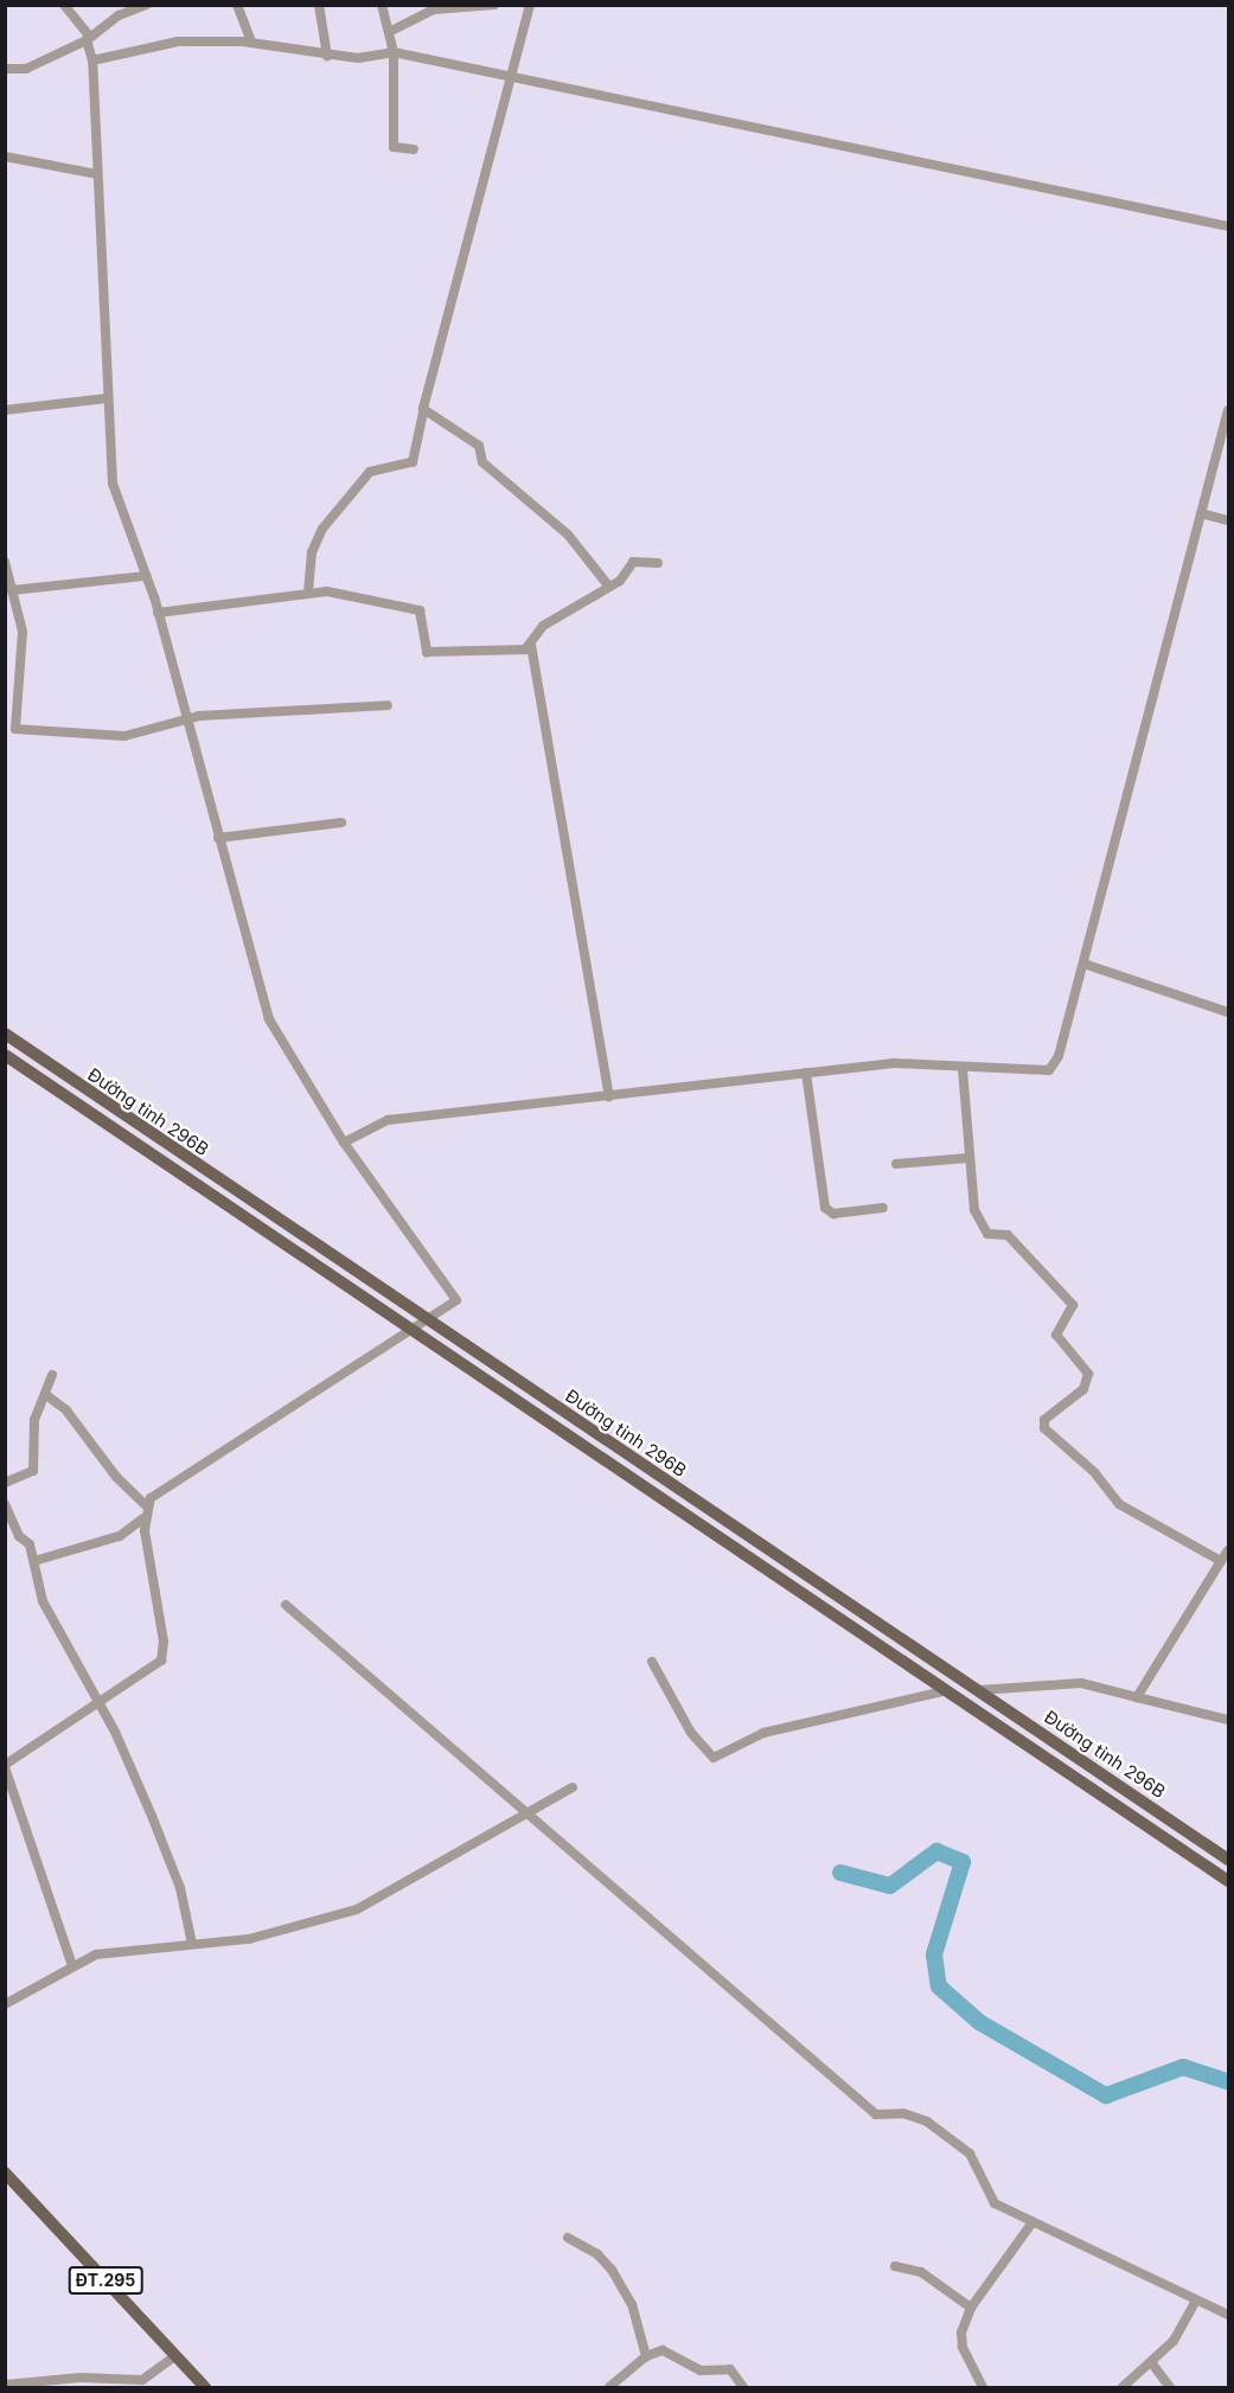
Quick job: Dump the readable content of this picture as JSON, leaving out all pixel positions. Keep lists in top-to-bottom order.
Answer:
{
  "streets": {
    "main road": ["Đường tỉnh 296B", "ĐT.295"]
  }
}
